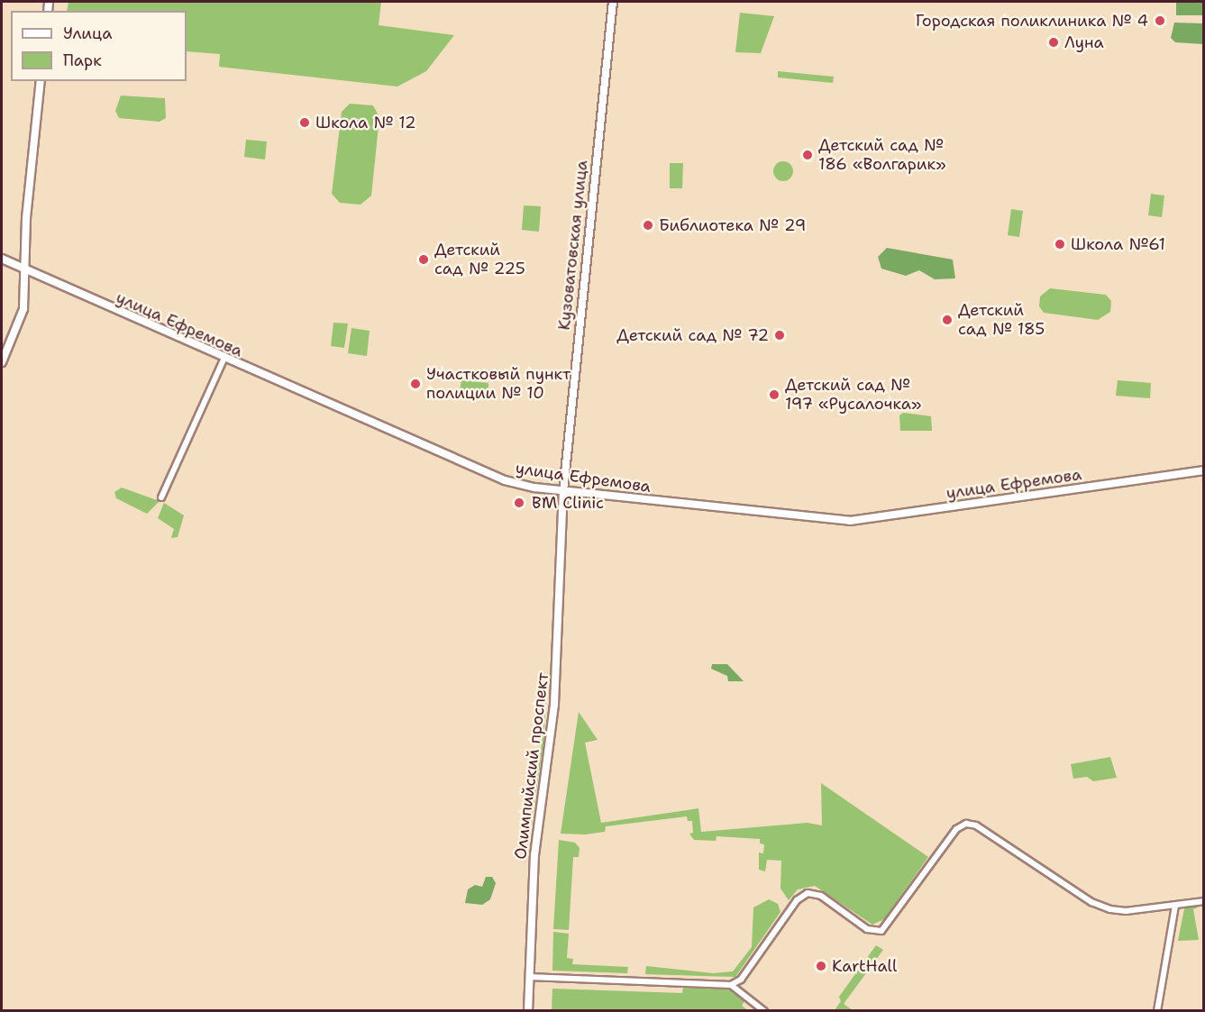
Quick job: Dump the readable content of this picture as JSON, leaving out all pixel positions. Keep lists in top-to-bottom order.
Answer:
{
  "streets": {
    "street": ["Кузоватовская улица", "улица Ефремова", "Олимпийский проспект"]
  },
  "crossings": [
    ["Кузоватовская улица", "улица Ефремова"],
    ["Кузоватовская улица", "Олимпийский проспект"],
    ["улица Ефремова", "Олимпийский проспект"]
  ],
  "places": [
    "Городская поликлиника № 4",
    "Луна",
    "Школа № 12",
    "Детский сад № 186 «Волгарик»",
    "Библиотека № 29",
    "Школа №61",
    "Детский сад № 225",
    "Детский сад № 185",
    "Детский сад № 72",
    "Участковый пункт полиции № 10",
    "Детский сад № 197 «Русалочка»",
    "BM Clinic",
    "KartHall"
  ],
  "legend": ["Улица", "Парк"]
}
